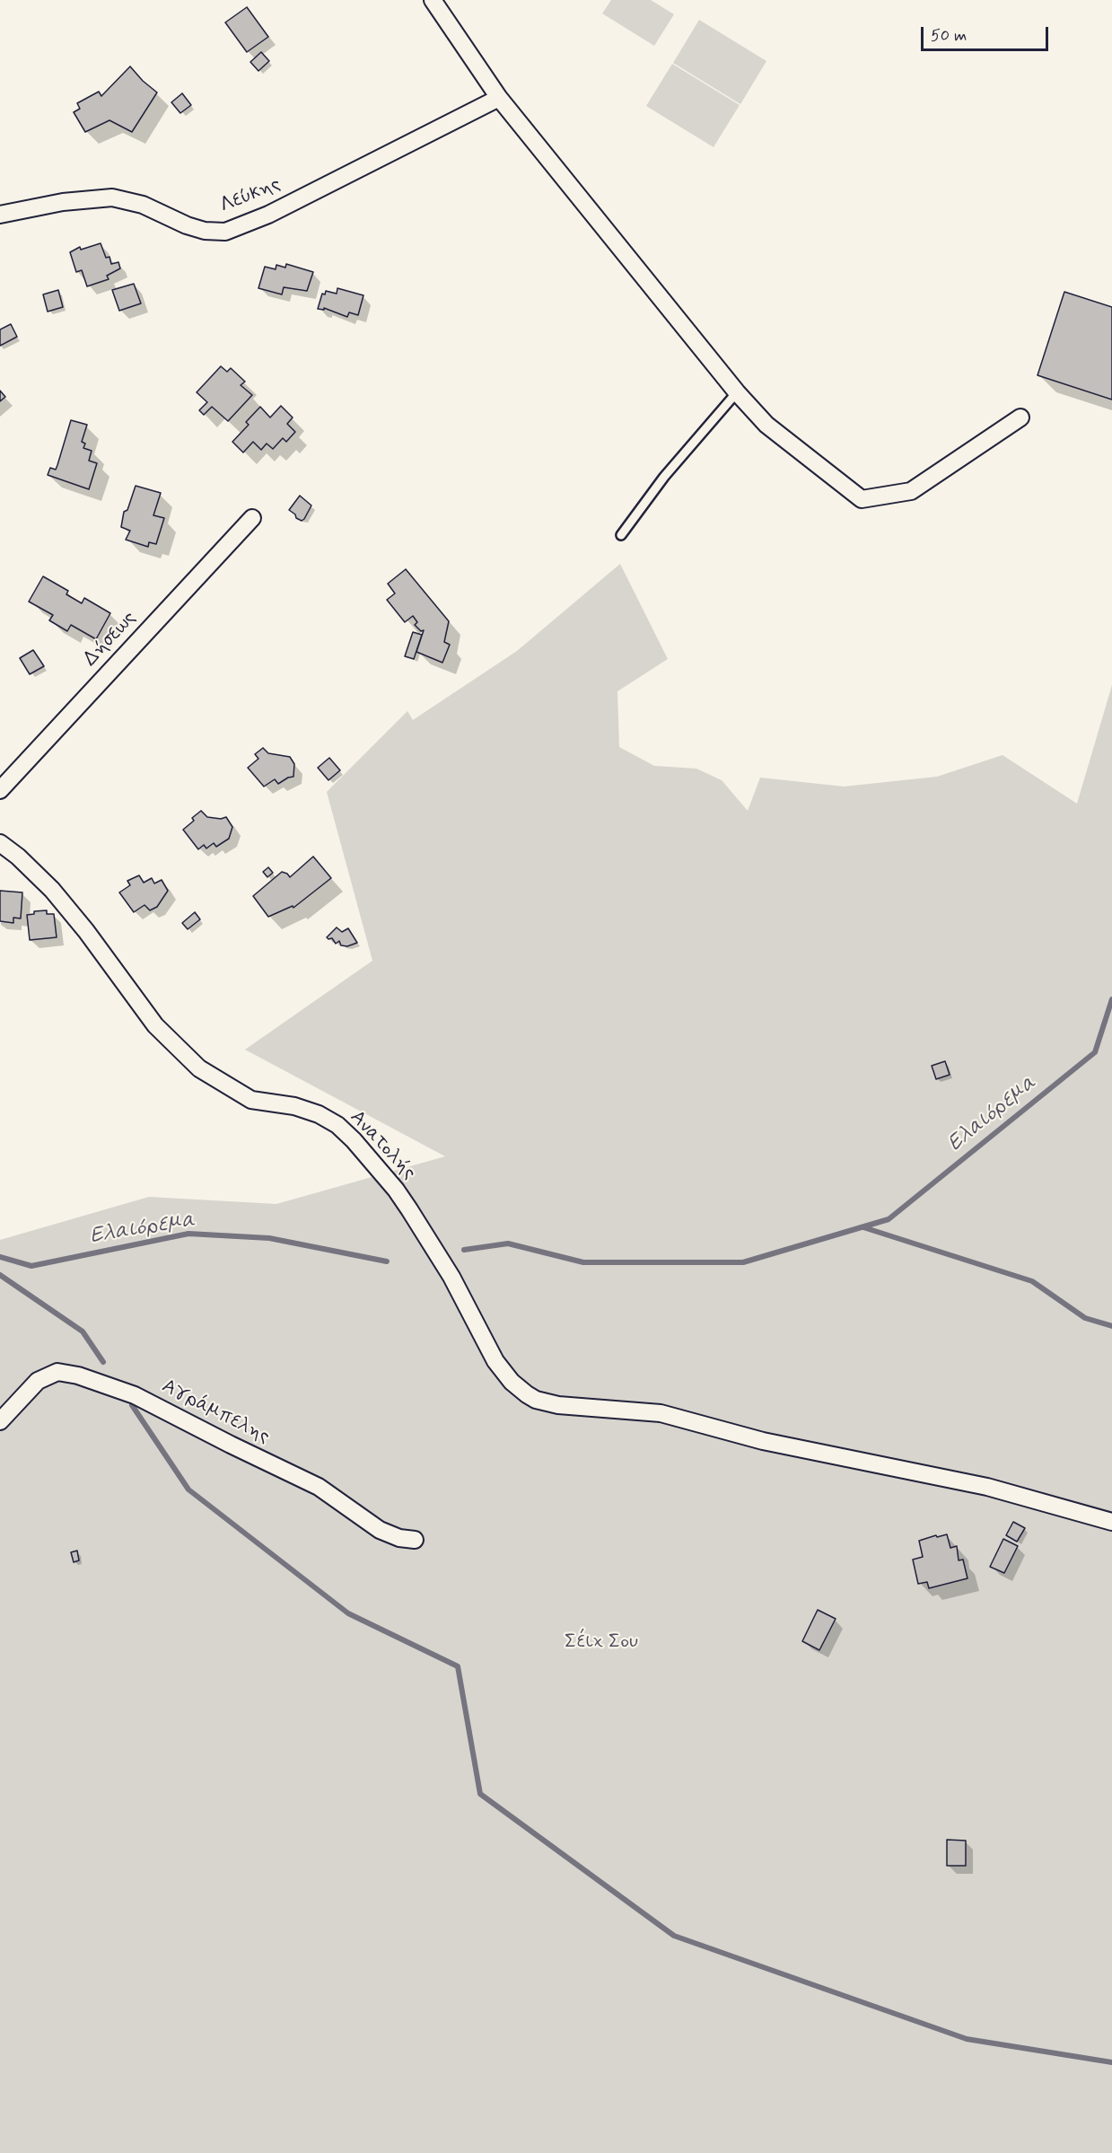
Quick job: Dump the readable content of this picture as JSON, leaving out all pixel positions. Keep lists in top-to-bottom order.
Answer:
{
  "streets": {
    "street": [
      "Λεύκης",
      "Δήσεως",
      "Ανατολής",
      "Αγράμπελης"
    ]
  },
  "water": ["Ελαιόρεμα"],
  "parks": ["Σέιχ Σου"],
  "scale_bar": "50 m"
}
